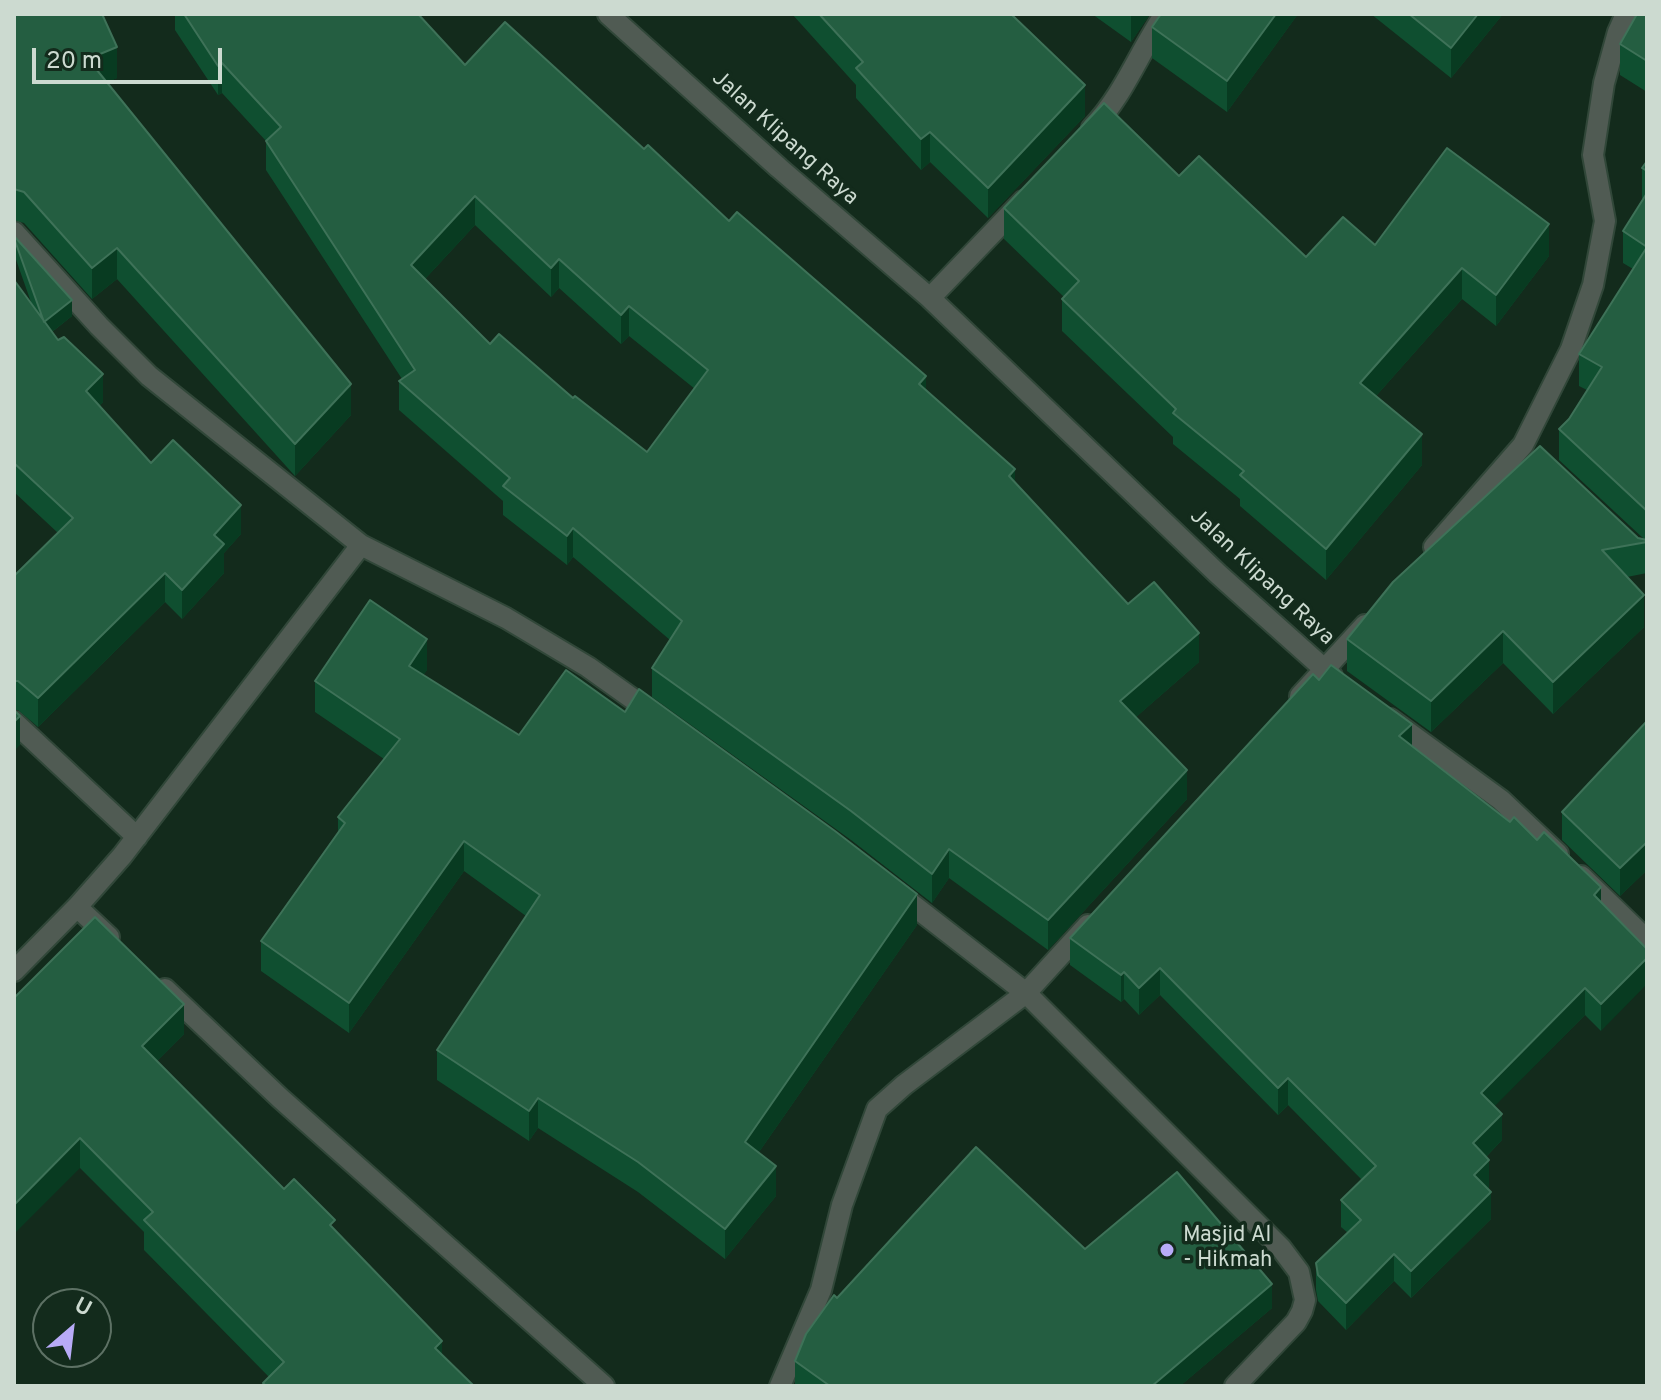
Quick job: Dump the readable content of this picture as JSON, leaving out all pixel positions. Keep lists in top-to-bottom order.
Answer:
{
  "streets": {
    "street": ["Jalan Klipang Raya"]
  },
  "places": ["Masjid Al - Hikmah"],
  "scale_bar": "20 m",
  "north": "top right"
}
